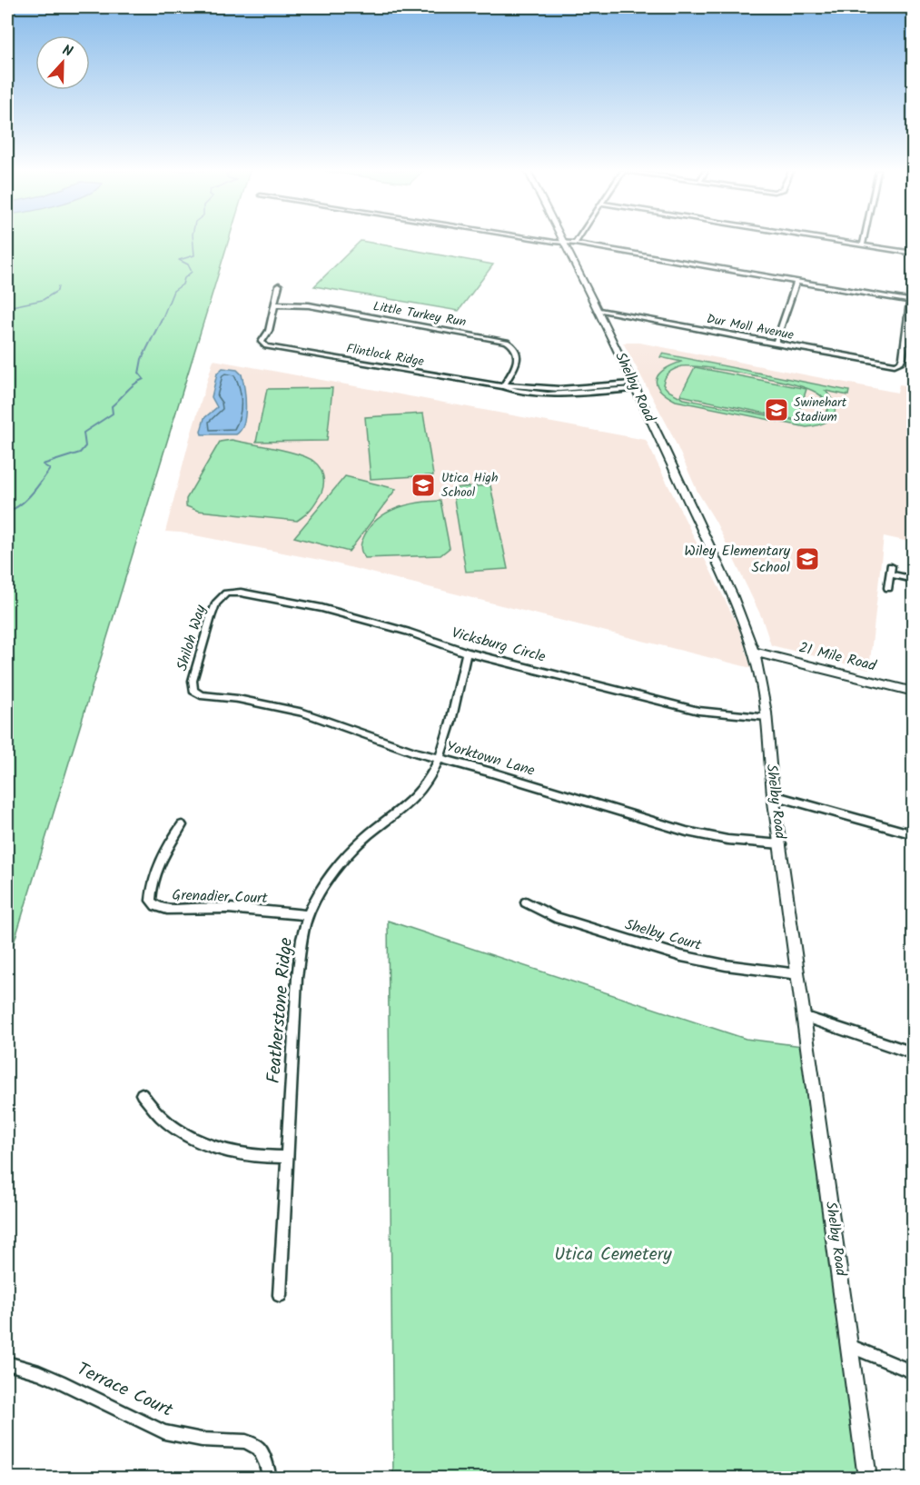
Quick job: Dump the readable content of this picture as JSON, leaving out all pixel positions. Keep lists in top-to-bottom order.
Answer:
{
  "streets": {
    "street": [
      "Little Turkey Run",
      "Dur Moll Avenue",
      "Flintlock Ridge",
      "Shelby Road",
      "Shiloh Way",
      "Vicksburg Circle",
      "21 Mile Road",
      "Yorktown Lane",
      "Grenadier Court",
      "Shelby Court",
      "Featherstone Ridge",
      "Terrace Court"
    ]
  },
  "crossings": [
    ["Little Turkey Run", "Flintlock Ridge"],
    ["Dur Moll Avenue", "Shelby Road"],
    ["Flintlock Ridge", "Shelby Road"],
    ["Shelby Road", "Vicksburg Circle"],
    ["Shelby Road", "21 Mile Road"],
    ["Shelby Road", "Yorktown Lane"],
    ["Shelby Road", "Shelby Court"],
    ["Shiloh Way", "Vicksburg Circle"],
    ["Shiloh Way", "Yorktown Lane"],
    ["Vicksburg Circle", "Featherstone Ridge"],
    ["Yorktown Lane", "Featherstone Ridge"],
    ["Grenadier Court", "Featherstone Ridge"]
  ],
  "parks": ["Utica Cemetery"],
  "places": {
    "school or university": ["Swinehart Stadium", "Utica High School", "Wiley Elementary School"]
  },
  "north": "top"
}
